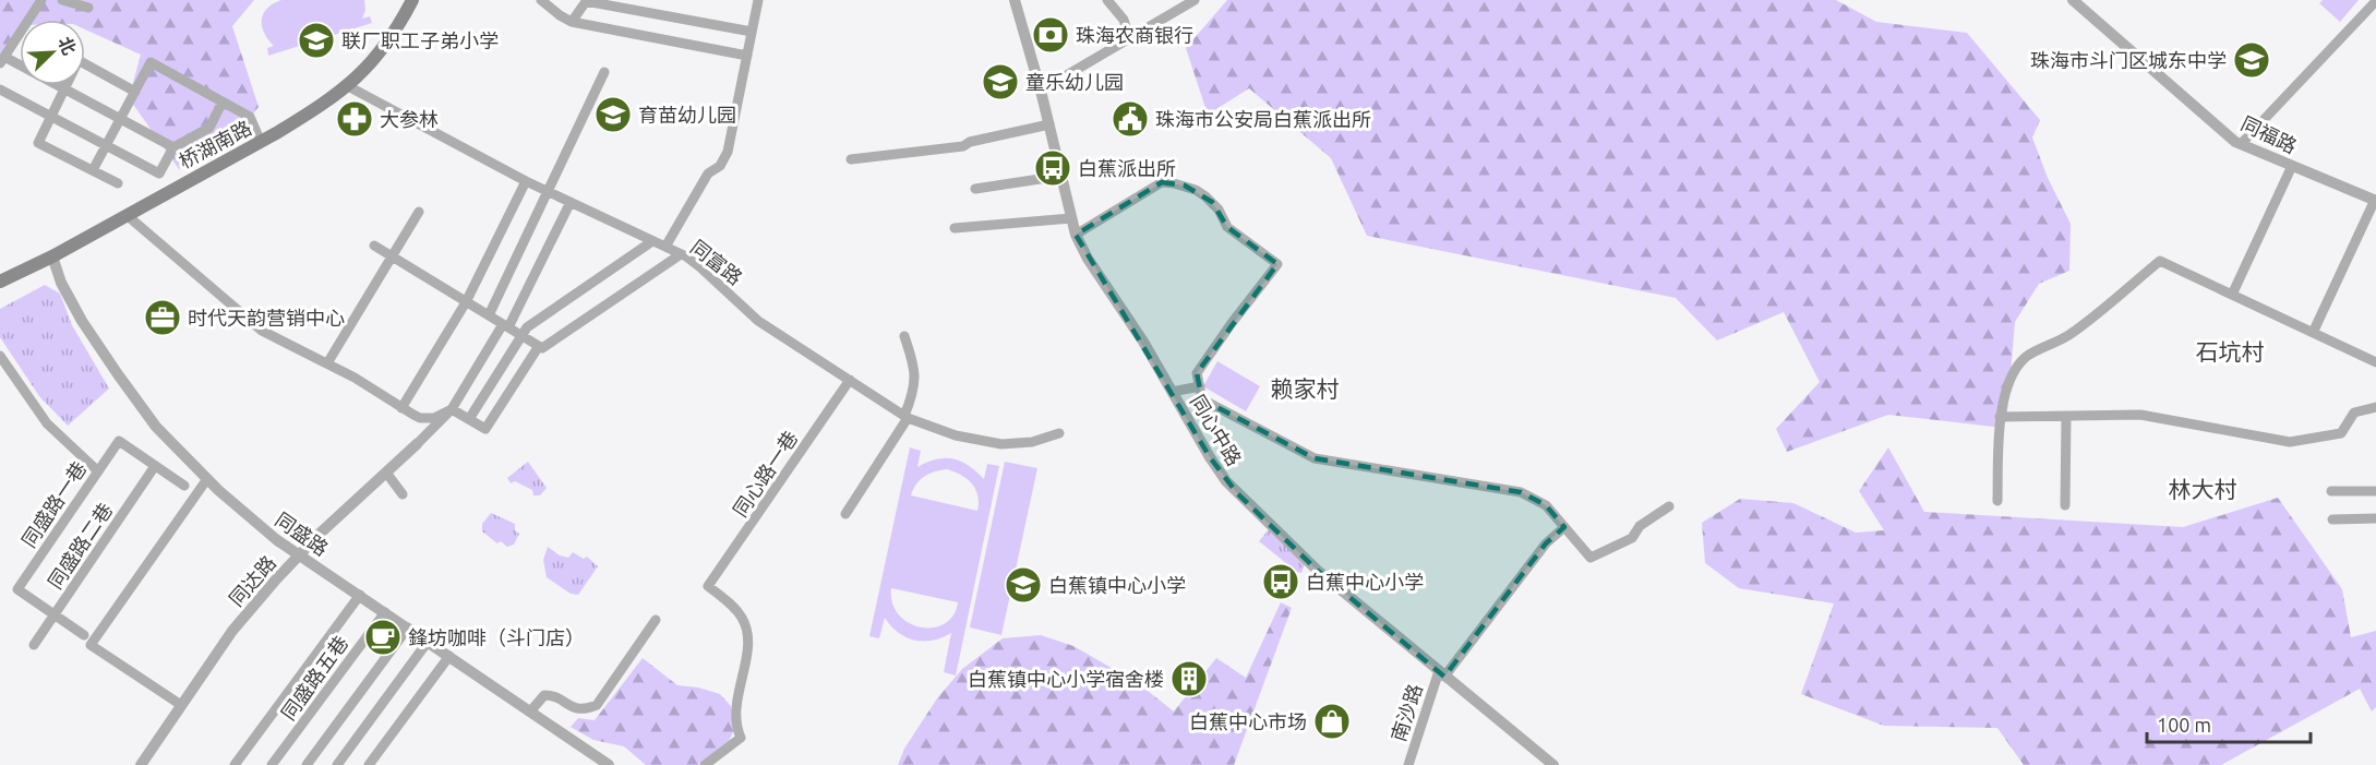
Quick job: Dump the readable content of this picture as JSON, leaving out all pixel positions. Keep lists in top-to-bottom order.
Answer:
{
  "streets": {
    "main road": ["桥湖南路"],
    "street": [
      "同福路",
      "同富路",
      "同心中路",
      "同心路一巷",
      "同盛路一巷",
      "同盛路",
      "同盛路二巷",
      "同达路",
      "同盛路五巷",
      "南沙路"
    ]
  },
  "crossings": [
    ["桥湖南路", "同富路"],
    ["桥湖南路", "同盛路"],
    ["同富路", "同心路一巷"],
    ["同心中路", "南沙路"],
    ["同盛路一巷", "同盛路二巷"],
    ["同盛路", "同达路"],
    ["同盛路", "同盛路五巷"]
  ],
  "districts": ["石坑村", "赖家村", "林大村"],
  "places": {
    "bank": ["珠海农商银行"],
    "school or university": [
      "联厂职工子弟小学",
      "珠海市斗门区城东中学",
      "童乐幼儿园",
      "育苗幼儿园",
      "白蕉镇中心小学"
    ],
    "pharmacy": ["大参林"],
    "public building": ["珠海市公安局白蕉派出所"],
    "bus stop": ["白蕉派出所", "白蕉中心小学"],
    "office": ["时代天韵营销中心"],
    "cafe": ["鋒坊咖啡（斗门店）"],
    "building": ["白蕉镇中心小学宿舍楼"],
    "shop": ["白蕉中心市场"]
  },
  "scale_bar": "100 m",
  "north": "top right"
}
